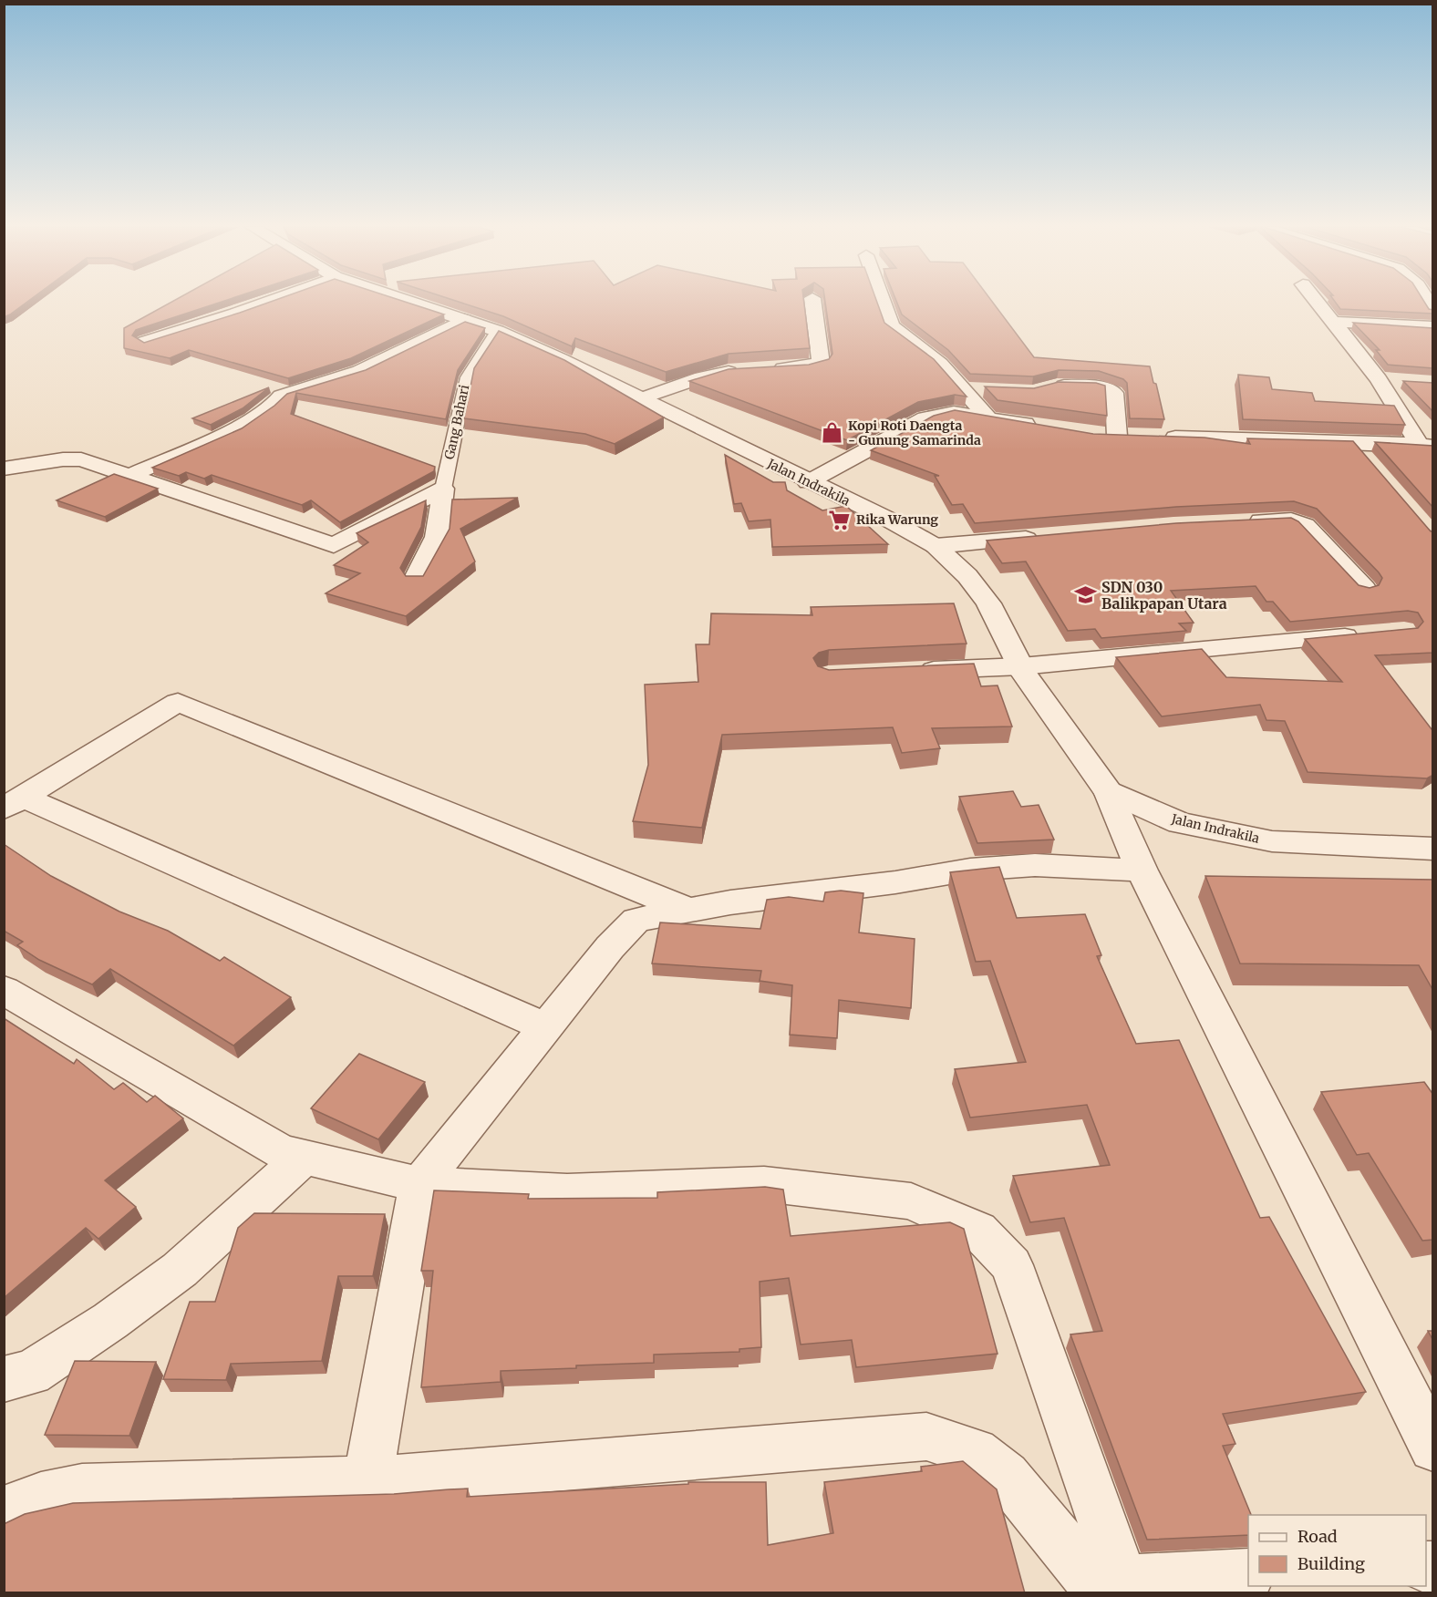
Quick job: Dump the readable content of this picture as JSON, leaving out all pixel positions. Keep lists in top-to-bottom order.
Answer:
{
  "streets": {
    "street": ["Jalan Indrakila"],
    "lane": ["Gang Bahari"]
  },
  "crossings": [
    ["Gang Bahari", "Jalan Indrakila"]
  ],
  "places": {
    "shop": ["Kopi Roti Daengta - Gunung Samarinda"],
    "supermarket": ["Rika Warung"],
    "school or university": ["SDN 030 Balikpapan Utara"]
  },
  "legend": ["Road", "Building"]
}
